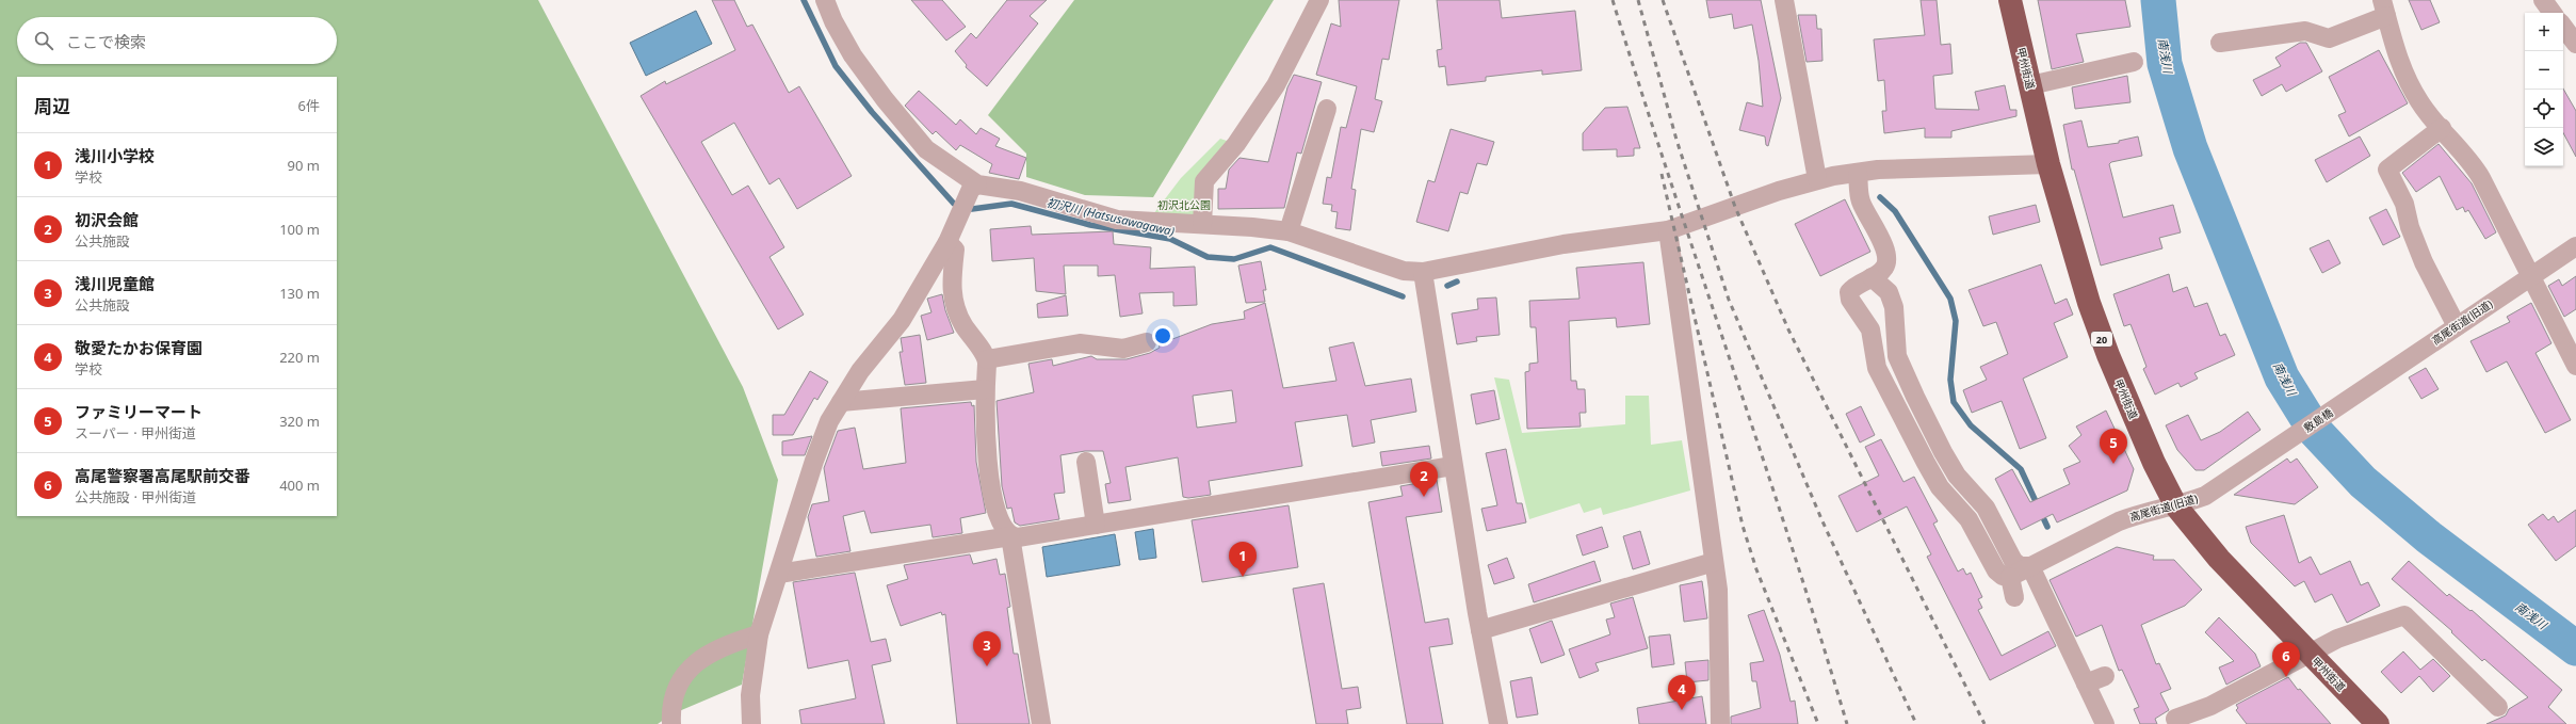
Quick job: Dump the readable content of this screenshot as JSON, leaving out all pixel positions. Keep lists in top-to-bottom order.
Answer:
{
  "streets": {
    "highway": ["甲州街道", "20"],
    "street": ["高尾街道(旧道)", "敷島橋"]
  },
  "crossings": [
    ["甲州街道", "高尾街道(旧道)"],
    ["高尾街道(旧道)", "敷島橋"]
  ],
  "water": ["南浅川", "初沢川 (Hatsusawagawa)"],
  "parks": ["初沢北公園"],
  "page": {
    "map_buttons": ["+", "−"],
    "search": "ここで検索",
    "heading": ["周辺", "6件"],
    "list": [
      {
        "mark": "1",
        "name": "浅川小学校",
        "note": "学校",
        "value": "90 m"
      },
      {
        "mark": "2",
        "name": "初沢会館",
        "note": "公共施設",
        "value": "100 m"
      },
      {
        "mark": "3",
        "name": "浅川児童館",
        "note": "公共施設",
        "value": "130 m"
      },
      {
        "mark": "4",
        "name": "敬愛たかお保育園",
        "note": "学校",
        "value": "220 m"
      },
      {
        "mark": "5",
        "name": "ファミリーマート",
        "note": "スーパー · 甲州街道",
        "value": "320 m"
      },
      {
        "mark": "6",
        "name": "高尾警察署高尾駅前交番",
        "note": "公共施設 · 甲州街道",
        "value": "400 m"
      }
    ],
    "pins": [
      "5",
      "2",
      "1",
      "3",
      "6",
      "4"
    ]
  }
}
